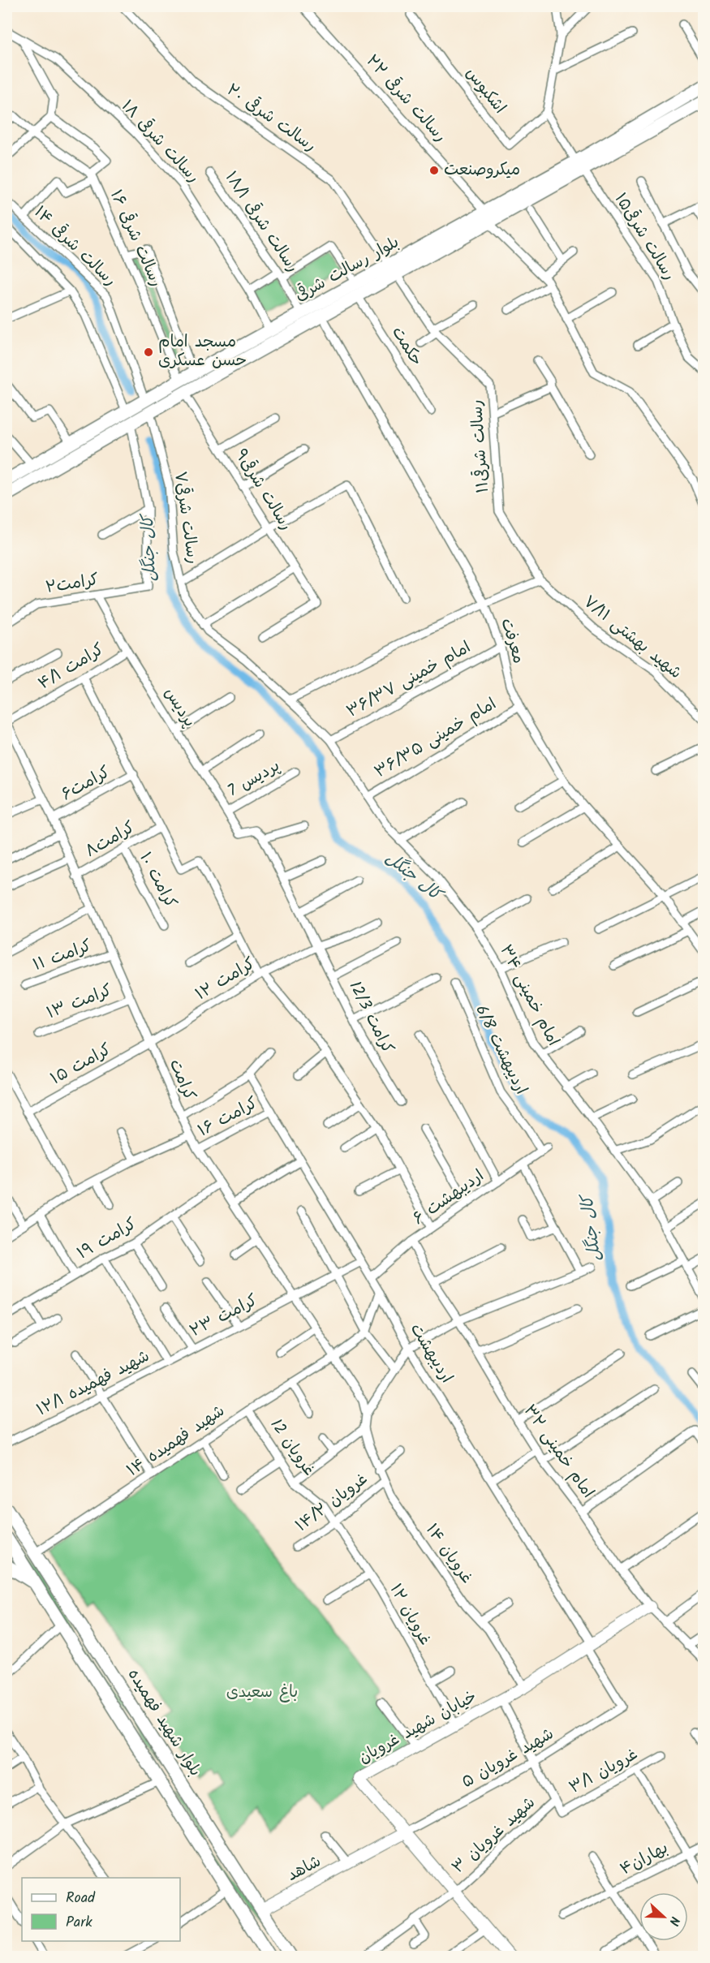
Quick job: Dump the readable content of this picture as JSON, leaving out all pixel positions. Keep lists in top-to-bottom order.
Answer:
{
  "streets": {
    "main road": ["بلوار رسالت شرقی", "بلوار شهید فهمیده"],
    "street": [
      "اشکبوس",
      "رسالت شرقی ۲۲",
      "رسالت شرقی ۲۰",
      "رسالت شرقی ۱۸",
      "رسالت شرقی ۱۸/۱",
      "رسالت شرقی۱۵",
      "رسالت شرقی ۱۶",
      "رسالت شرقی ۱۴",
      "حکمت",
      "رسالت شرقی۱۱",
      "رسالت شرقی۹",
      "رسالت شرقی۷",
      "کرامت۲",
      "شهید بهشتی ۷/۱۱",
      "معرفت",
      "کرامت ۴/۱",
      "امام خمینی ۳۶/۳۷",
      "پردیس",
      "امام خمینی ۳۶/۳۵",
      "پردیس 7",
      "کرامت۶",
      "کرامت۸",
      "کرامت ۱۰",
      "کرامت ۱۱",
      "کرامت ۱۲",
      "امام خمینی ۳۴",
      "کرامت ۱۳",
      "کرامت 12/3",
      "اردیبهشت 6/8",
      "کرامت ۱۵",
      "کرامت",
      "کرامت ۱۶",
      "اردیبهشت ۶",
      "کرامت ۱۹",
      "کرامت ۲۳",
      "اردیبهشت",
      "شهید فهمیده ۱۲/۱",
      "شهید فهمیده ۱۴",
      "غرویان 12",
      "امام خمینی ۳۲",
      "غرویان ۱۴/۲",
      "غرویان ۱۴",
      "غرویان ۱۲",
      "خیابان شهید غرویان",
      "شهید غرویان ۵",
      "غرویان ۳/۱",
      "شهید غرویان ۳",
      "بهاران۴",
      "شاهد"
    ]
  },
  "crossings": [
    ["اشکبوس", "رسالت شرقی۱۵"],
    ["رسالت شرقی ۲۲", "بلوار رسالت شرقی"],
    ["رسالت شرقی ۲۰", "بلوار رسالت شرقی"],
    ["رسالت شرقی ۲۰", "رسالت شرقی۱۱"],
    ["رسالت شرقی ۱۸", "بلوار رسالت شرقی"],
    ["رسالت شرقی ۱۸/۱", "بلوار رسالت شرقی"],
    ["رسالت شرقی ۱۸/۱", "حکمت"],
    ["رسالت شرقی۱۵", "بلوار رسالت شرقی"],
    ["رسالت شرقی ۱۶", "بلوار رسالت شرقی"],
    ["رسالت شرقی ۱۴", "بلوار رسالت شرقی"],
    ["رسالت شرقی ۱۴", "رسالت شرقی۷"],
    ["بلوار رسالت شرقی", "حکمت"],
    ["بلوار رسالت شرقی", "رسالت شرقی۱۱"],
    ["بلوار رسالت شرقی", "رسالت شرقی۹"],
    ["بلوار رسالت شرقی", "رسالت شرقی۷"],
    ["بلوار رسالت شرقی", "معرفت"],
    ["رسالت شرقی۱۱", "شهید بهشتی ۷/۱۱"],
    ["رسالت شرقی۷", "امام خمینی ۳۶/۳۷"],
    ["رسالت شرقی۷", "امام خمینی ۳۴"],
    ["کرامت۲", "پردیس"],
    ["معرفت", "امام خمینی ۳۶/۳۷"],
    ["معرفت", "امام خمینی ۳۶/۳۵"],
    ["کرامت ۴/۱", "پردیس"],
    ["کرامت ۴/۱", "کرامت"],
    ["امام خمینی ۳۶/۳۷", "امام خمینی ۳۴"],
    ["پردیس", "پردیس 7"],
    ["پردیس", "کرامت 12/3"],
    ["امام خمینی ۳۶/۳۵", "امام خمینی ۳۴"],
    ["کرامت۶", "کرامت"],
    ["کرامت۸", "کرامت ۱۰"],
    ["کرامت۸", "کرامت"],
    ["کرامت ۱۱", "کرامت"],
    ["کرامت ۱۲", "کرامت 12/3"],
    ["کرامت ۱۲", "کرامت ۱۵"],
    ["کرامت ۱۲", "کرامت"],
    ["کرامت ۱۳", "کرامت"],
    ["اردیبهشت 6/8", "اردیبهشت ۶"],
    ["کرامت ۱۵", "کرامت"],
    ["کرامت", "کرامت ۱۶"],
    ["کرامت", "کرامت ۱۹"],
    ["کرامت", "کرامت ۲۳"],
    ["کرامت", "شهید فهمیده ۱۴"],
    ["کرامت ۱۶", "اردیبهشت"],
    ["اردیبهشت ۶", "اردیبهشت"],
    ["اردیبهشت ۶", "امام خمینی ۳۲"],
    ["کرامت ۲۳", "اردیبهشت"],
    ["کرامت ۲۳", "شهید فهمیده ۱۲/۱"],
    ["اردیبهشت", "خیابان شهید غرویان"],
    ["اردیبهشت", "شهید غرویان ۵"],
    ["شهید فهمیده ۱۴", "غرویان 12"],
    ["شهید فهمیده ۱۴", "بلوار شهید فهمیده"],
    ["غرویان 12", "غرویان ۱۴/۲"],
    ["غرویان 12", "غرویان ۱۲"],
    ["امام خمینی ۳۲", "خیابان شهید غرویان"],
    ["غرویان ۱۴/۲", "غرویان ۱۴"],
    ["غرویان ۱۴/۲", "غرویان ۱۲"],
    ["غرویان ۱۴", "خیابان شهید غرویان"],
    ["غرویان ۱۲", "خیابان شهید غرویان"],
    ["بلوار شهید فهمیده", "شاهد"],
    ["خیابان شهید غرویان", "شهید غرویان ۵"],
    ["خیابان شهید غرویان", "شهید غرویان ۳"],
    ["خیابان شهید غرویان", "شاهد"],
    ["شهید غرویان ۵", "شاهد"],
    ["غرویان ۳/۱", "شهید غرویان ۳"]
  ],
  "water": ["کال جنگل"],
  "parks": ["باغ سعیدی"],
  "places": ["میکروصنعت", "مسجد امام حسن عسکری"],
  "legend": ["Road", "Park"],
  "north": "right"
}
